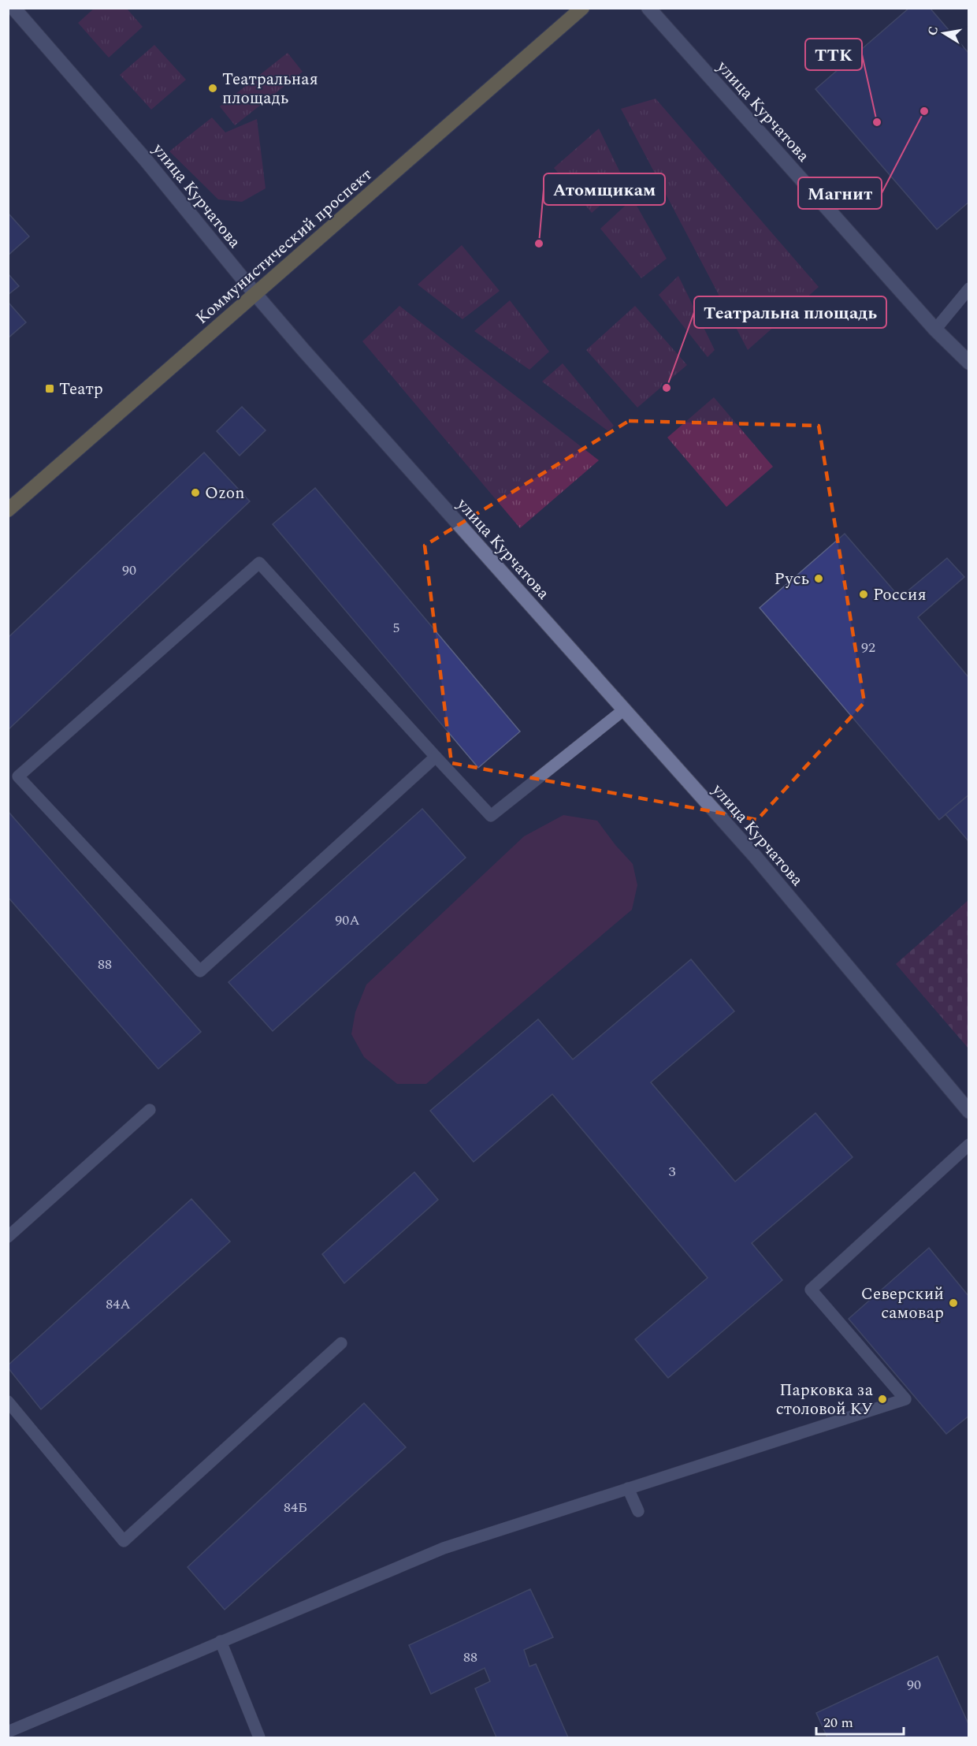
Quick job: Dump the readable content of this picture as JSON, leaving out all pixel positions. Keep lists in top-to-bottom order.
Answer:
{
  "streets": {
    "main road": ["Коммунистический проспект"],
    "street": ["улица Курчатова"]
  },
  "crossings": [
    ["улица Курчатова", "Коммунистический проспект"]
  ],
  "places": {
    "other": [
      "Театральная площадь",
      "Магнит",
      "ТТК",
      "Атомщикам",
      "Театральна площадь",
      "Ozon",
      "Русь",
      "Россия",
      "Северский самовар",
      "Парковка за столовой КУ"
    ],
    "transit": ["Театр"]
  },
  "house_numbers": [
    "90",
    "5",
    "92",
    "90А",
    "88",
    "3",
    "84А",
    "84Б",
    "88",
    "90"
  ],
  "scale_bar": "20 m",
  "north": "left"
}
